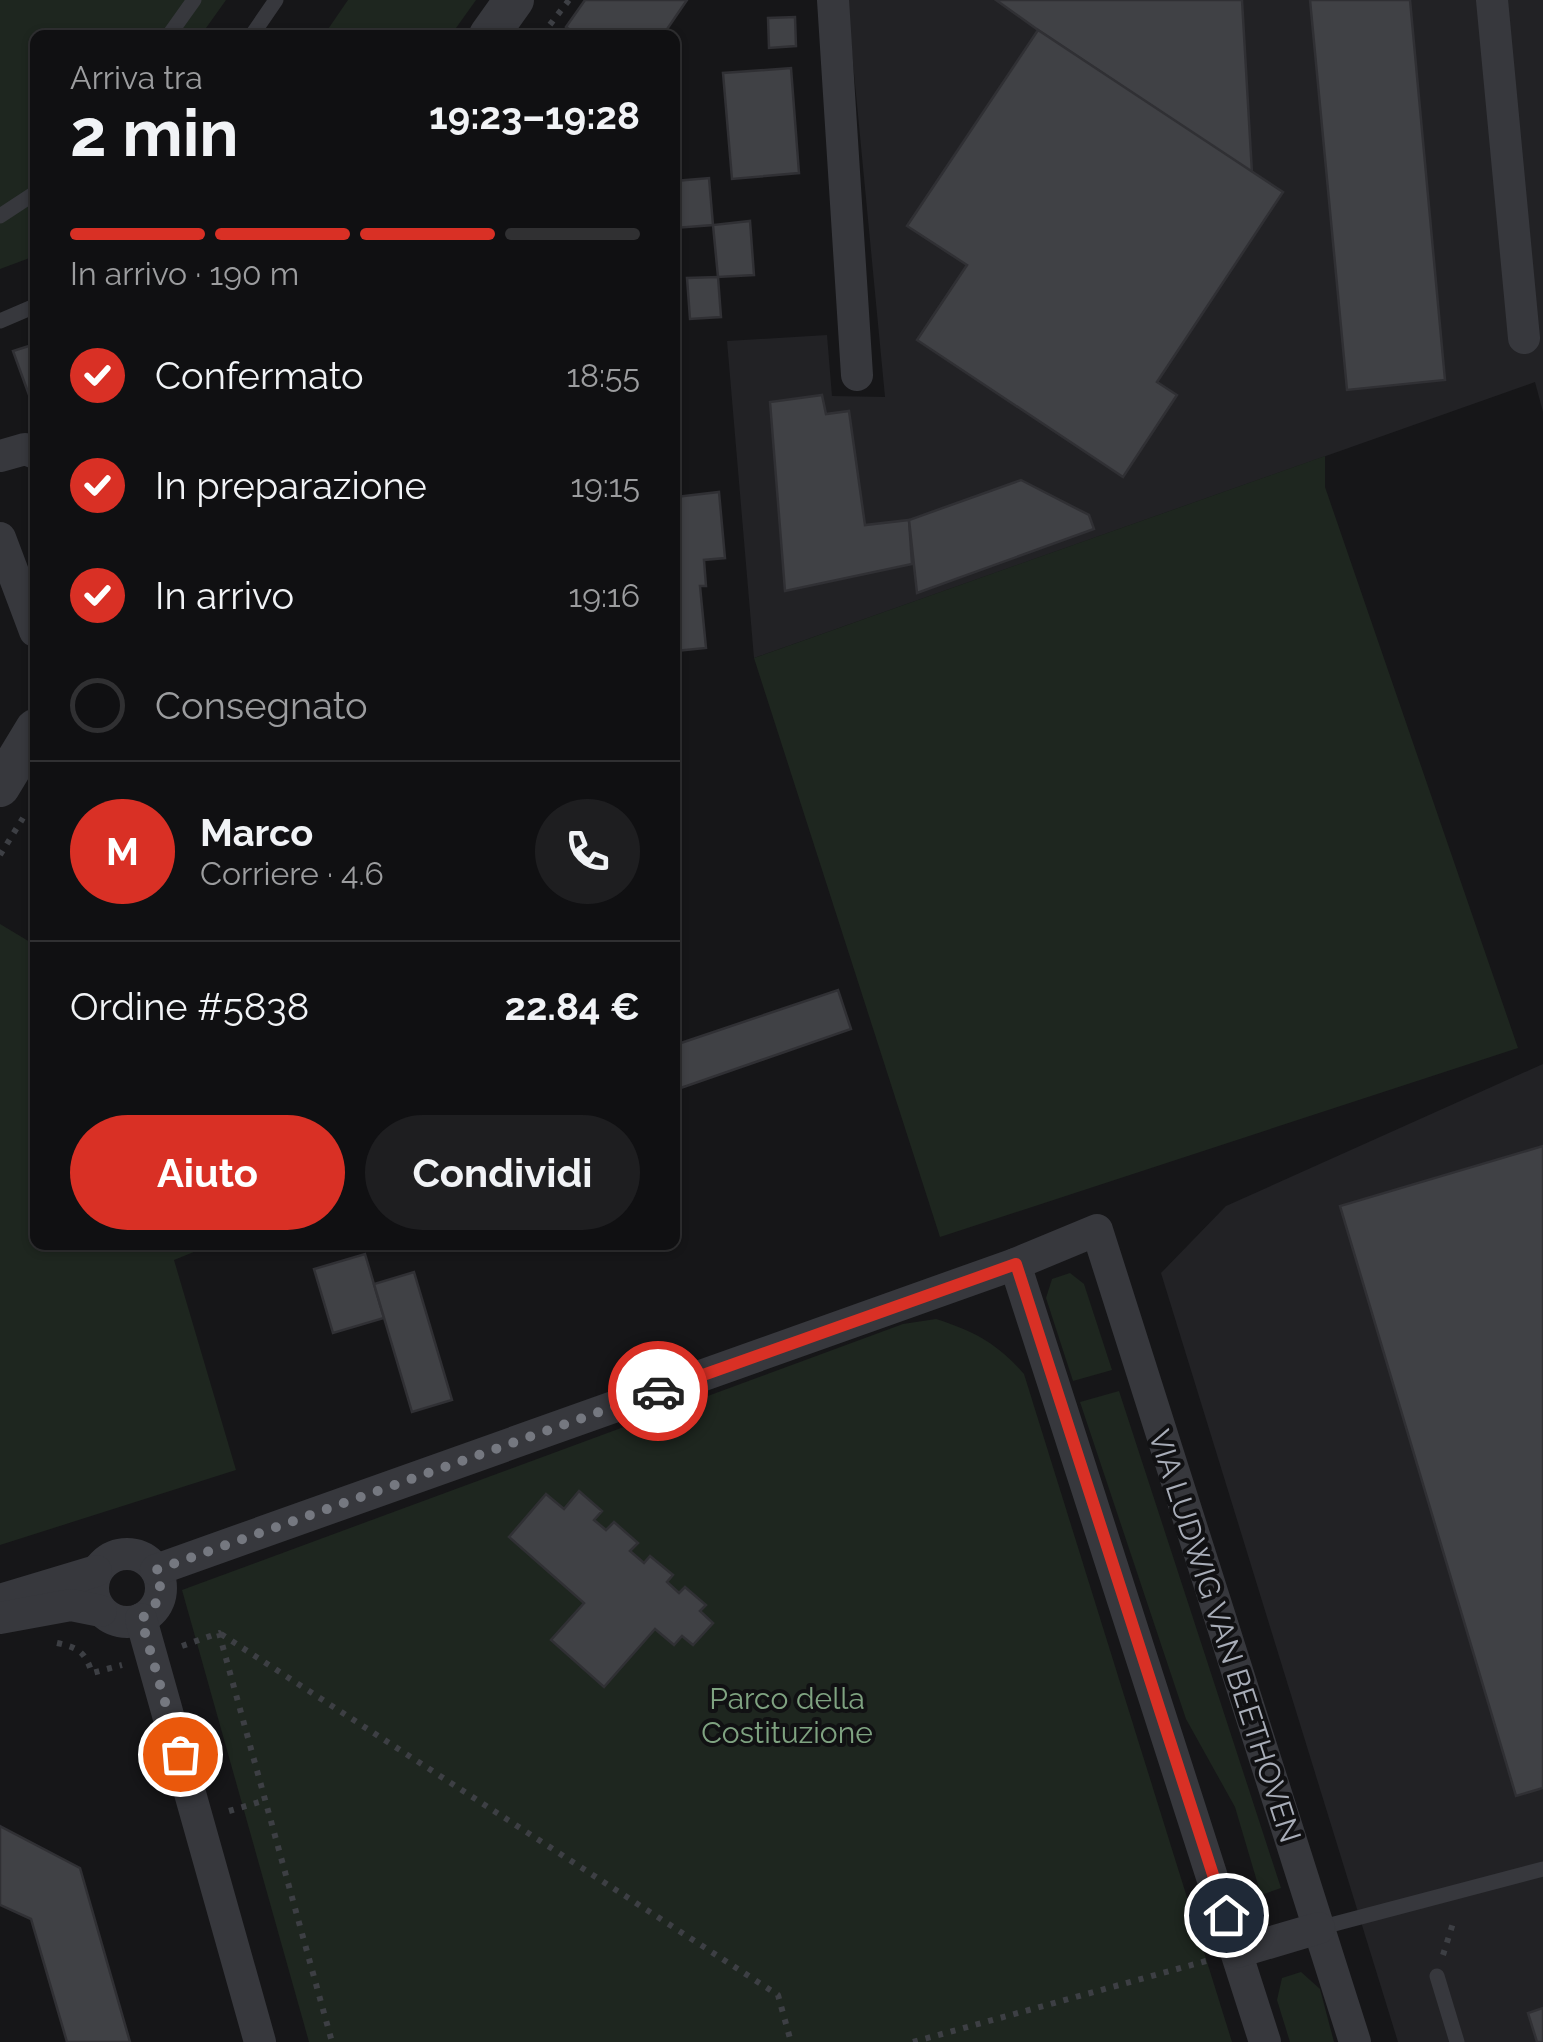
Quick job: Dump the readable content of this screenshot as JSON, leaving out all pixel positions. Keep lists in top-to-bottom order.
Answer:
{
  "streets": {
    "street": ["VIA LUDWIG VAN BEETHOVEN"]
  },
  "parks": ["Parco della Costituzione"],
  "page": {
    "heading": ["2 min", "Arriva tra", "19:23–19:28"],
    "panel": [
      "Marco",
      "Corriere · 4.6",
      "Ordine #5838",
      "22.84 €"
    ],
    "bar": "In arrivo · 190 m",
    "list": [
      ["Confermato", "18:55"],
      ["In preparazione", "19:15"],
      ["In arrivo", "19:16"],
      "Consegnato"
    ],
    "round": "M",
    "buttons": ["Aiuto", "Condividi"]
  }
}
